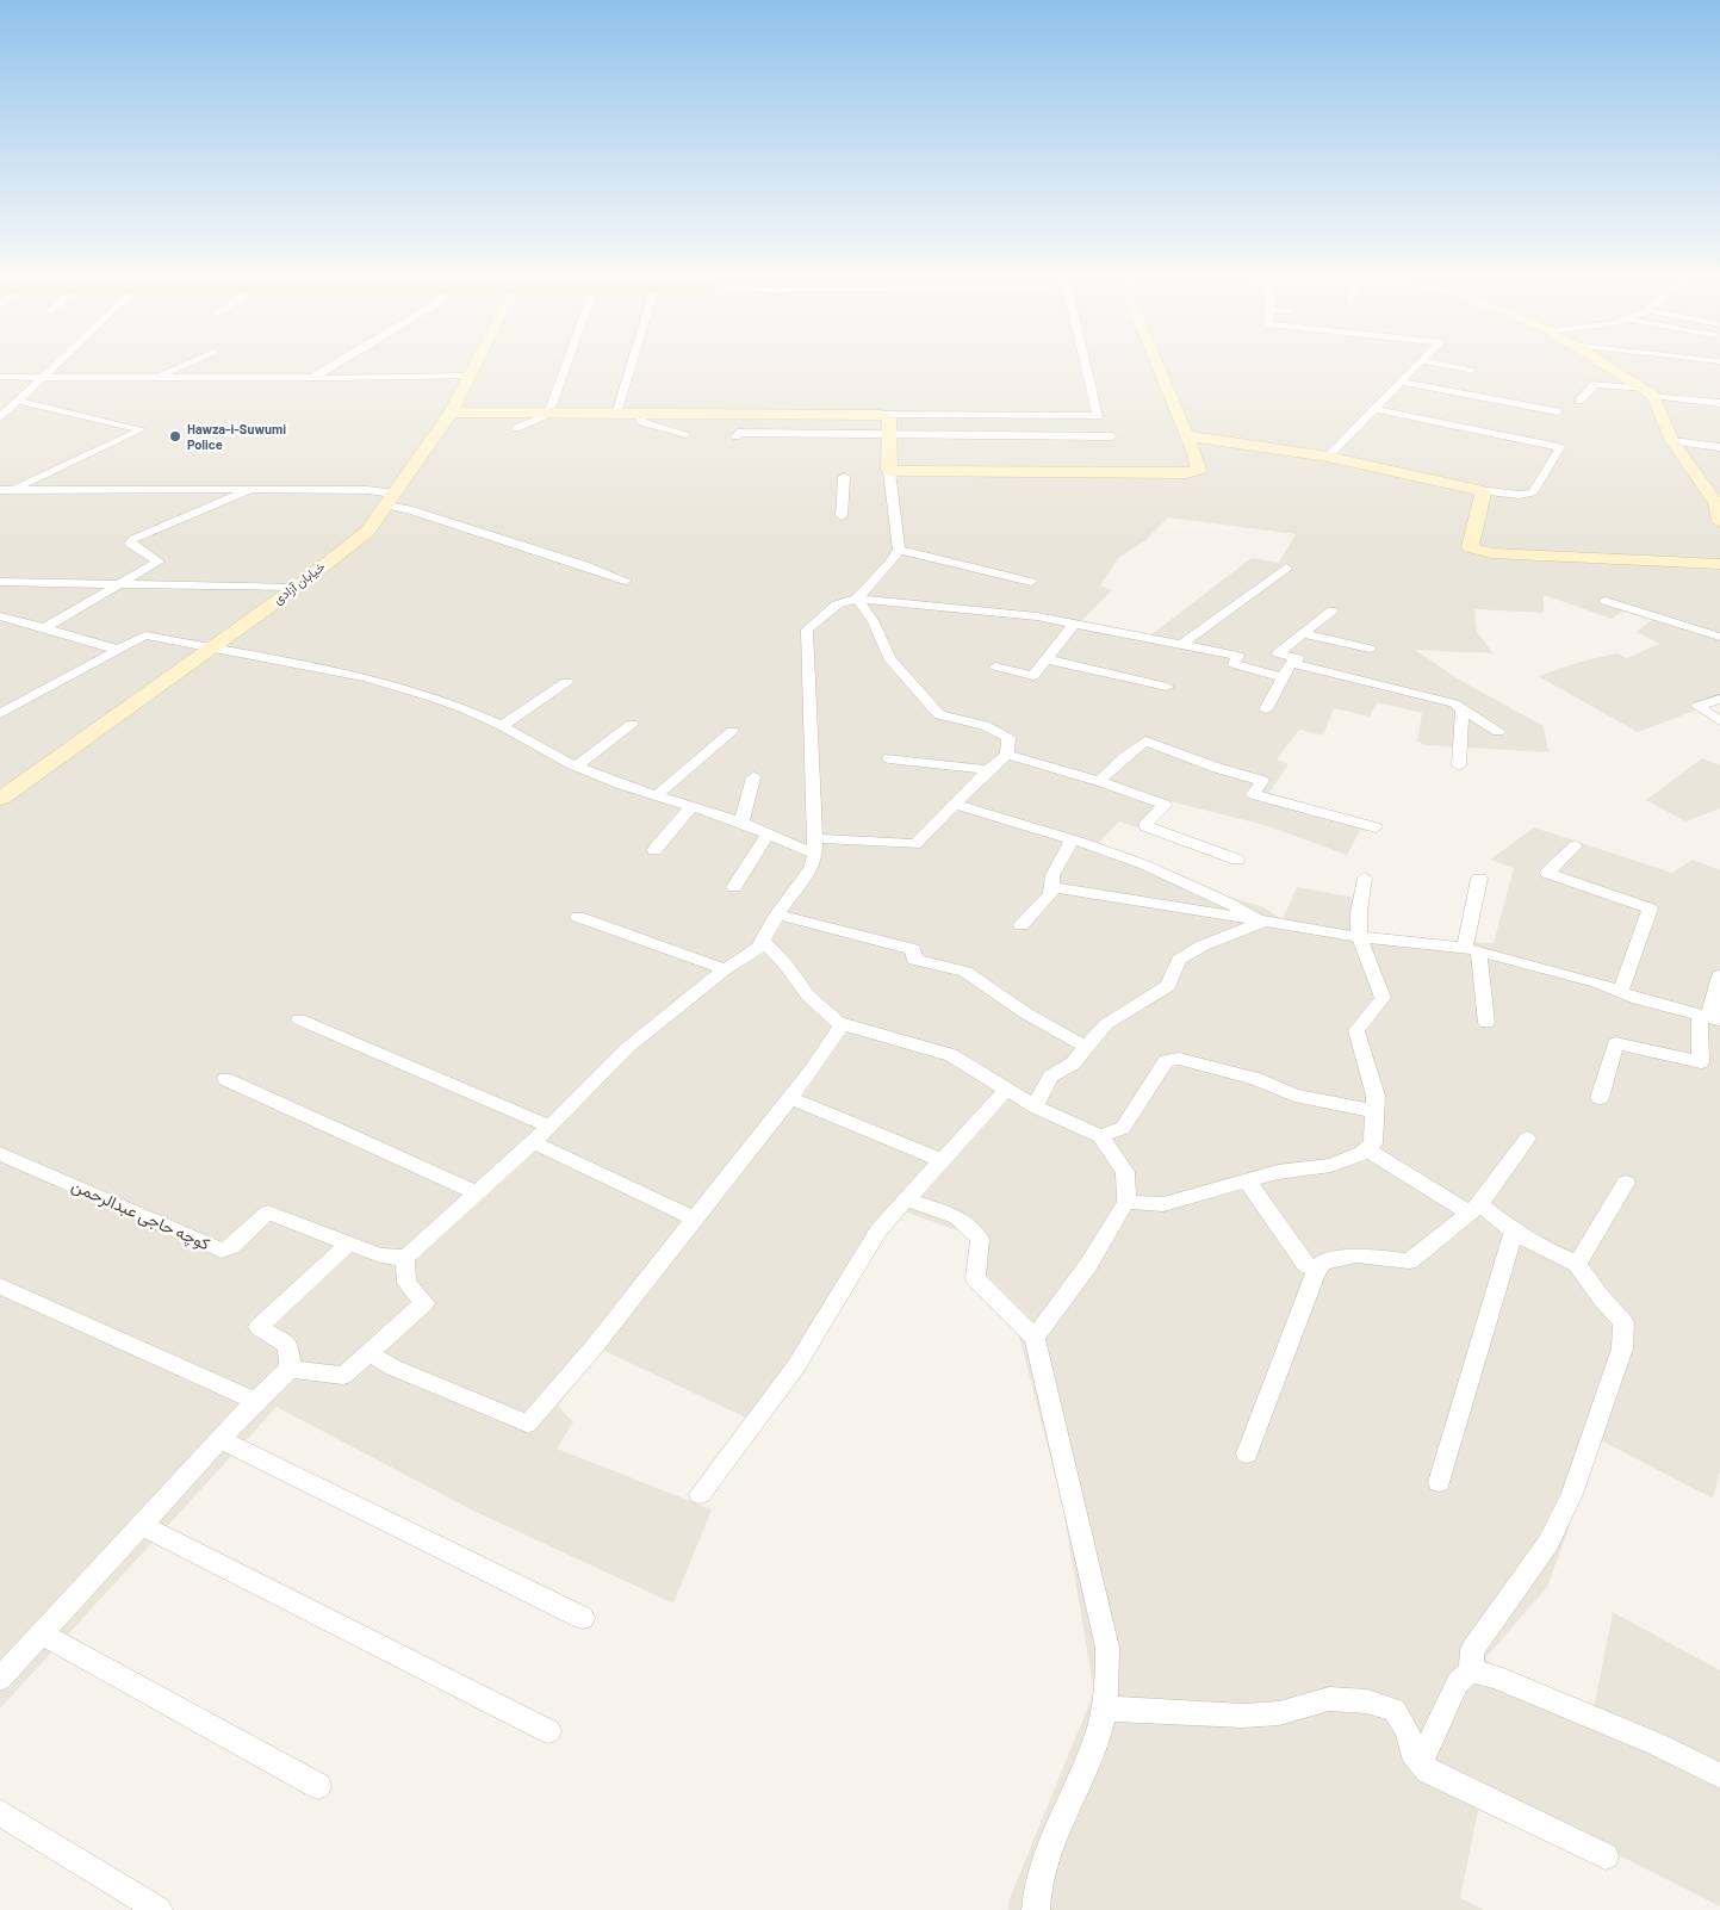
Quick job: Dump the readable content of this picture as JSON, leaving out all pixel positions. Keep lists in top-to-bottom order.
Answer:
{
  "streets": {
    "street": ["خیابان آزادی", "کوچه حاجی عبدالرحمن"]
  },
  "places": ["Hawza-i-Suwumi Police"]
}
